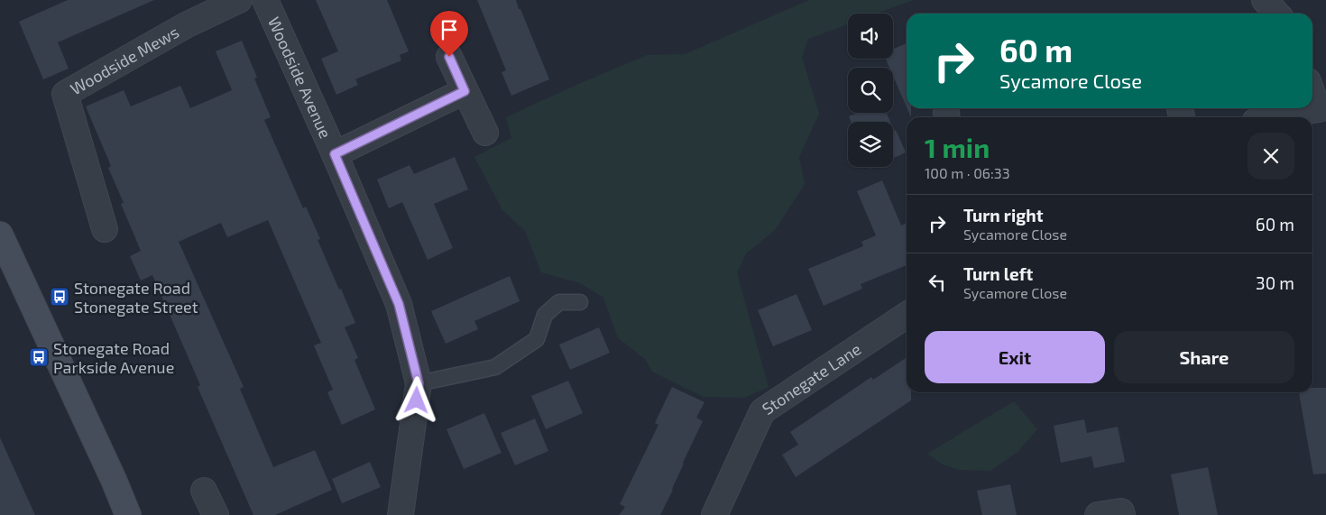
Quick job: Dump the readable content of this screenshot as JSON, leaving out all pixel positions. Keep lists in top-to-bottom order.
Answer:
{
  "streets": {
    "street": ["Woodside Mews", "Woodside Avenue", "Stonegate Lane"]
  },
  "places": {
    "bus stop": ["Stonegate Road Stonegate Street", "Stonegate Road Parkside Avenue"]
  },
  "page": {
    "turn": ["60 m", "Sycamore Close"],
    "heading": ["1 min", "100 m · 06:33"],
    "list": [
      {
        "name": "Turn right",
        "note": "Sycamore Close",
        "value": "60 m"
      },
      {
        "name": "Turn left",
        "note": "Sycamore Close",
        "value": "30 m"
      }
    ],
    "buttons": ["Exit", "Share"]
  }
}
